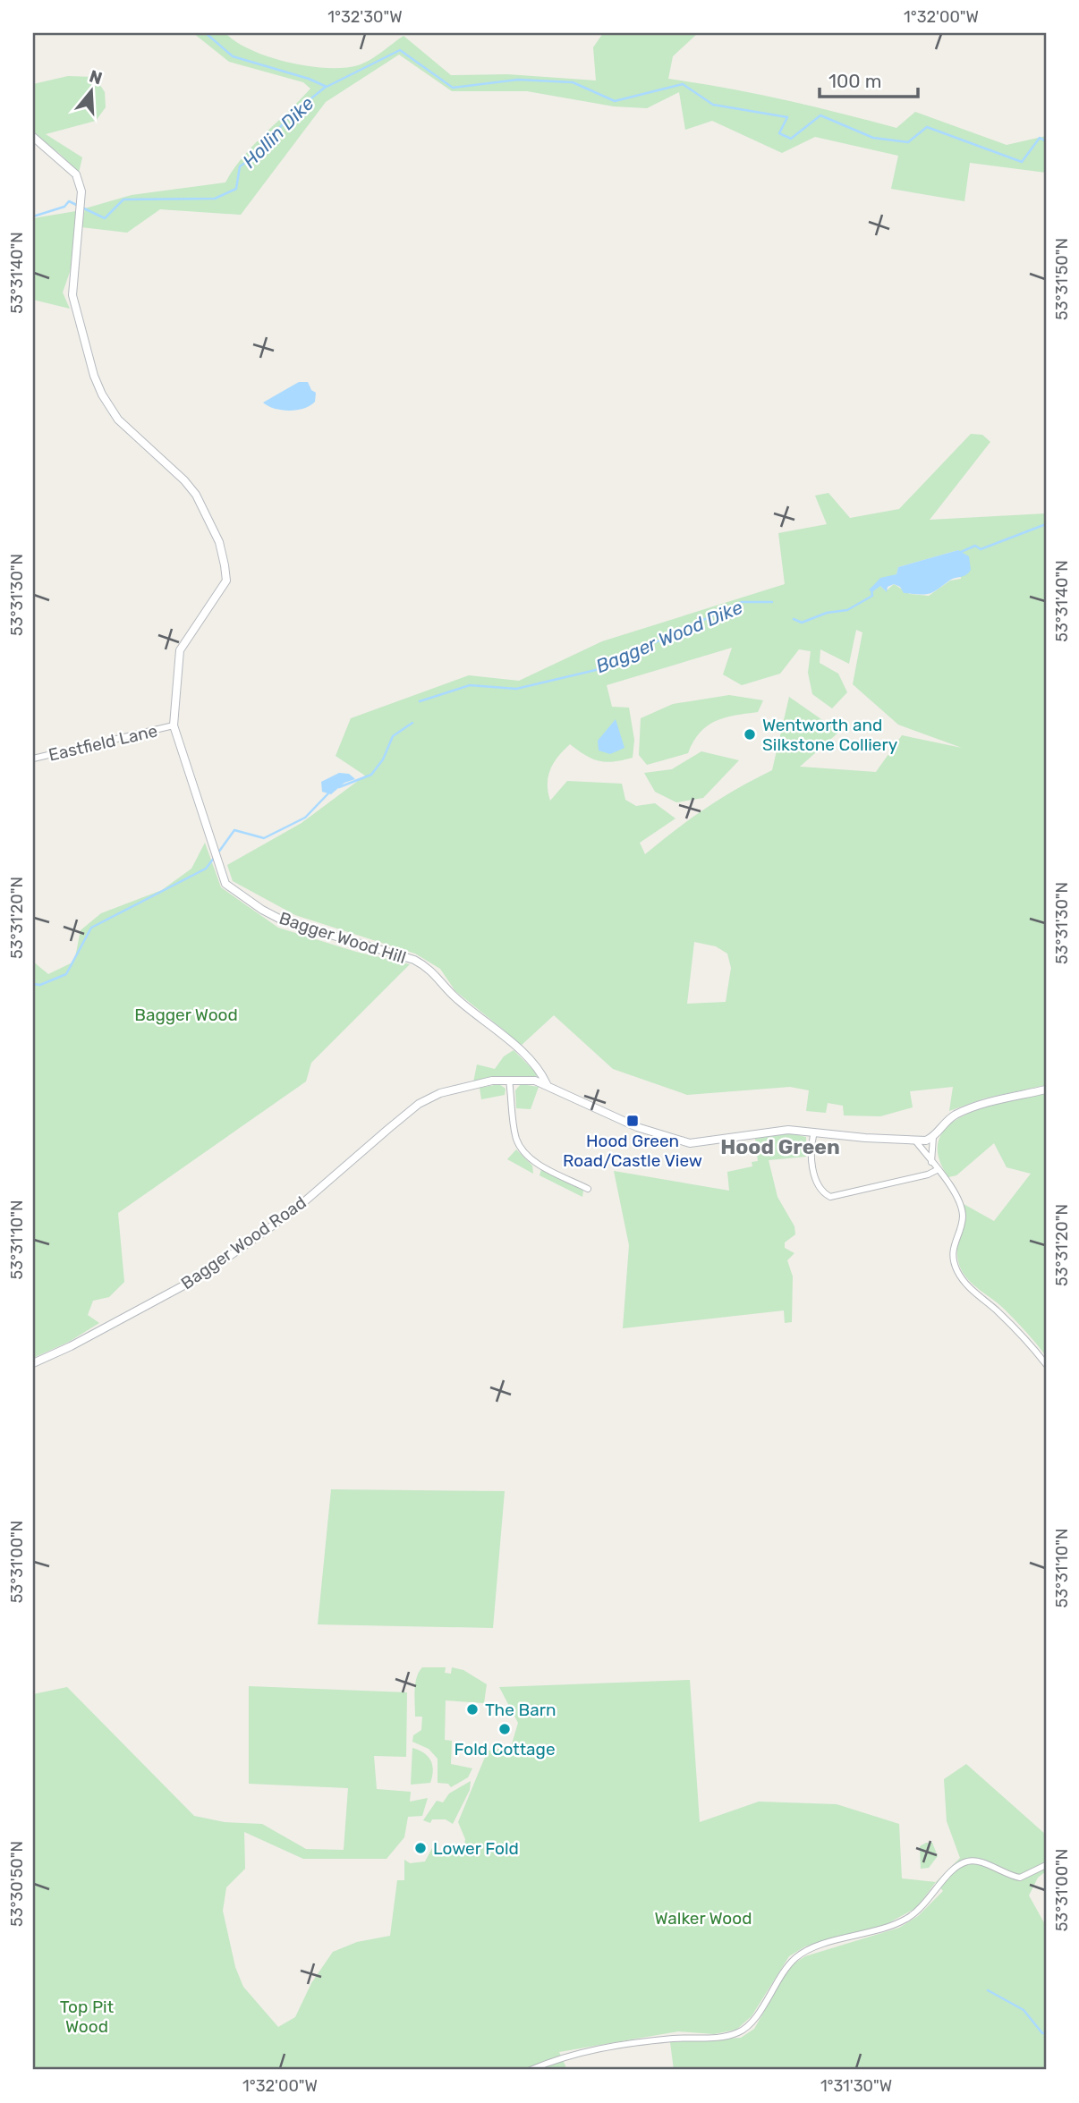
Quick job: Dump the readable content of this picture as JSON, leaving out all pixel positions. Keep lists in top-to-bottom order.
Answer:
{
  "streets": {
    "street": ["Eastfield Lane", "Bagger Wood Hill", "Bagger Wood Road"]
  },
  "crossings": [
    ["Eastfield Lane", "Bagger Wood Hill"],
    ["Bagger Wood Hill", "Bagger Wood Road"]
  ],
  "districts": ["Hood Green"],
  "water": ["Hollin Dike", "Bagger Wood Dike"],
  "parks": ["Bagger Wood", "Walker Wood", "Top Pit Wood"],
  "places": {
    "other": [
      "Wentworth and Silkstone Colliery",
      "The Barn",
      "Fold Cottage",
      "Lower Fold"
    ],
    "transit": ["Hood Green Road/Castle View"]
  },
  "scale_bar": "100 m",
  "north": "top",
  "coordinates": [
    "1°32'30\"W",
    "1°32'00\"W",
    "53°31'40\"N",
    "53°31'50\"N",
    "53°31'30\"N",
    "53°31'20\"N",
    "53°31'10\"N",
    "53°31'00\"N",
    "53°30'50\"N",
    "1°31'30\"W"
  ]
}
